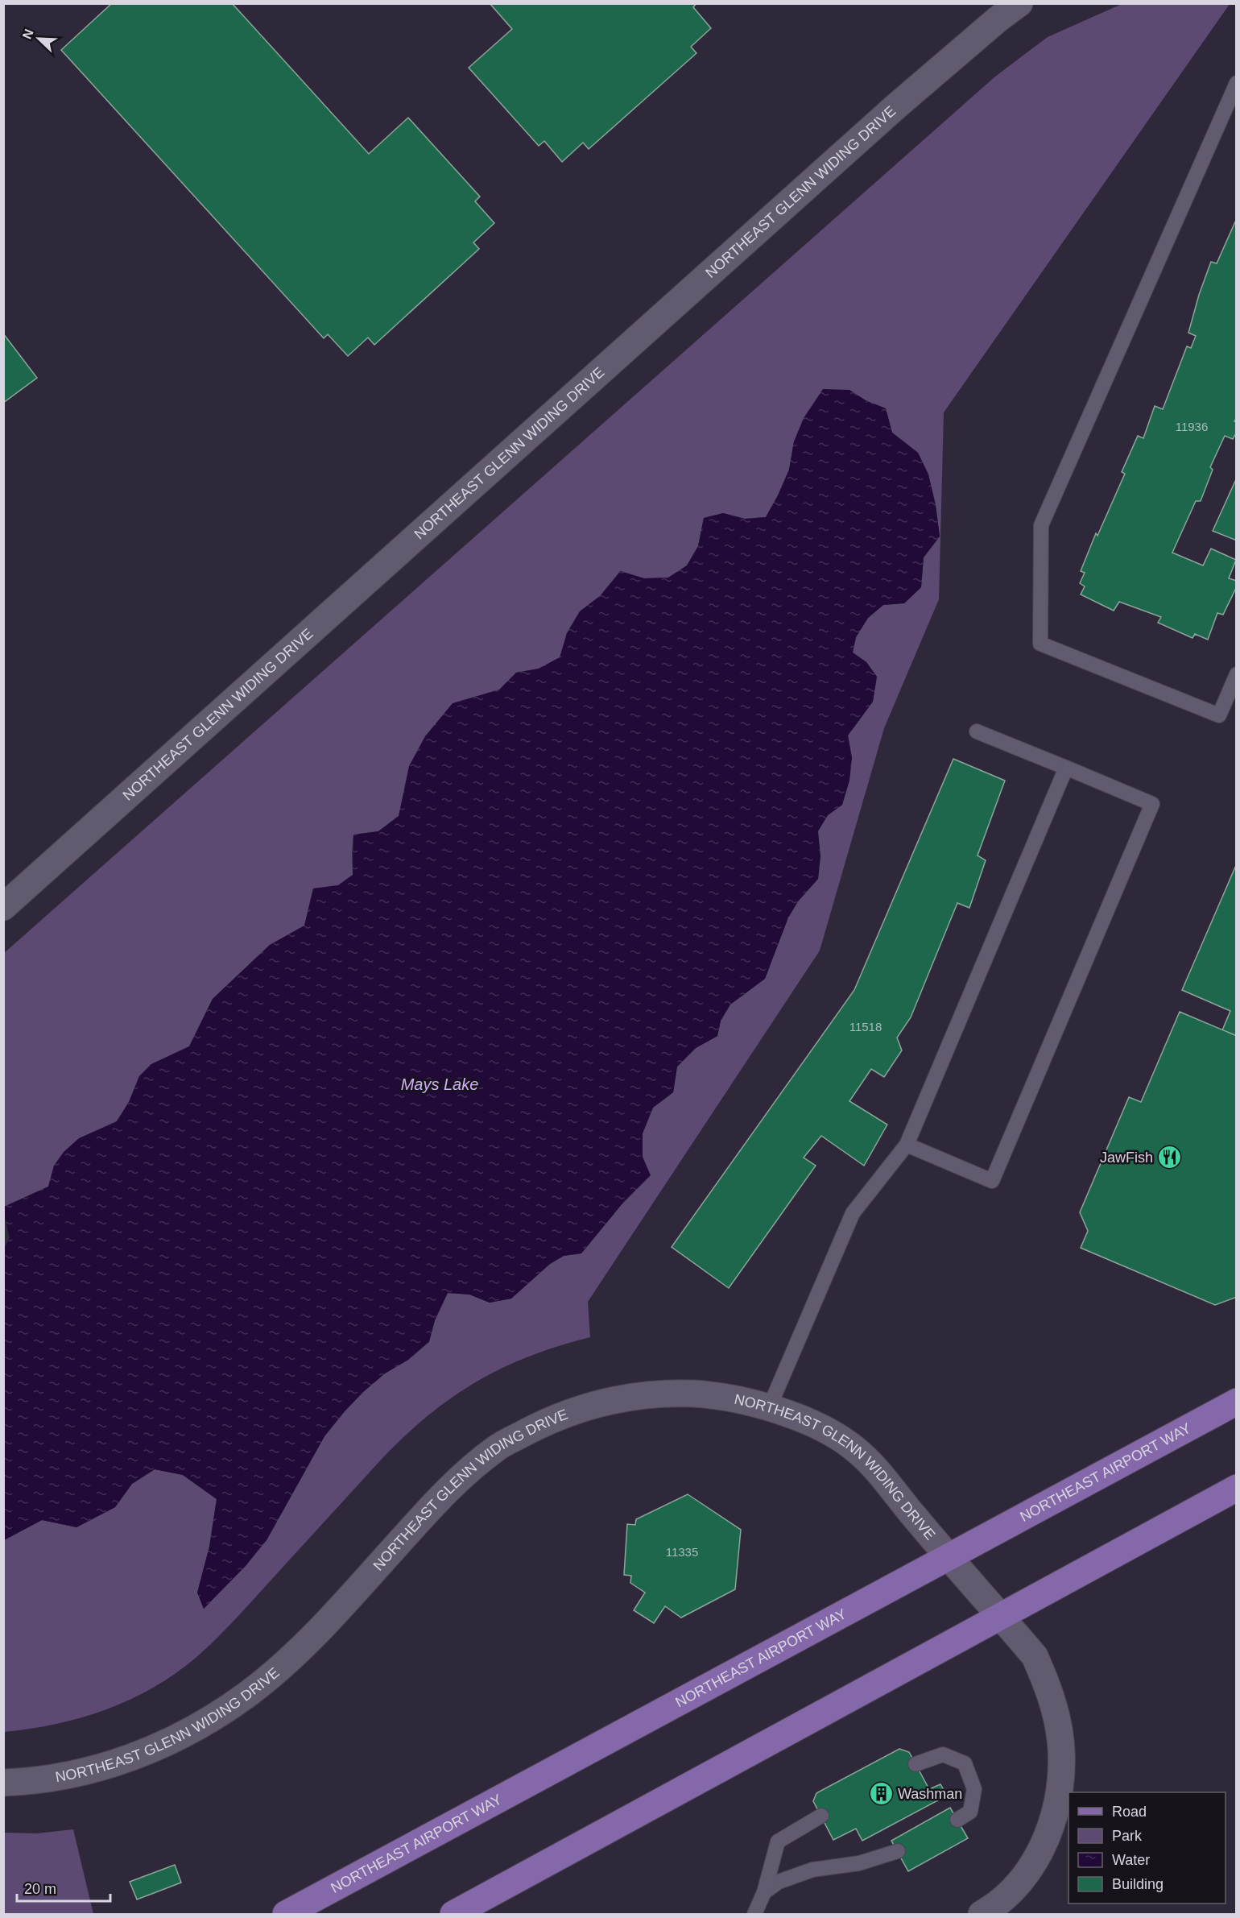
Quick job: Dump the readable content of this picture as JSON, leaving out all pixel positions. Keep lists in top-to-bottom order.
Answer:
{
  "streets": {
    "main road": ["NORTHEAST AIRPORT WAY"],
    "street": ["NORTHEAST GLENN WIDING DRIVE"]
  },
  "crossings": [
    ["NORTHEAST GLENN WIDING DRIVE", "NORTHEAST AIRPORT WAY"]
  ],
  "water": ["Mays Lake"],
  "places": {
    "restaurant": ["JawFish"],
    "building": ["Washman"]
  },
  "house_numbers": ["11936", "11518", "11335"],
  "legend": [
    "Road",
    "Park",
    "Water",
    "Building"
  ],
  "scale_bar": "20 m",
  "north": "top left"
}
